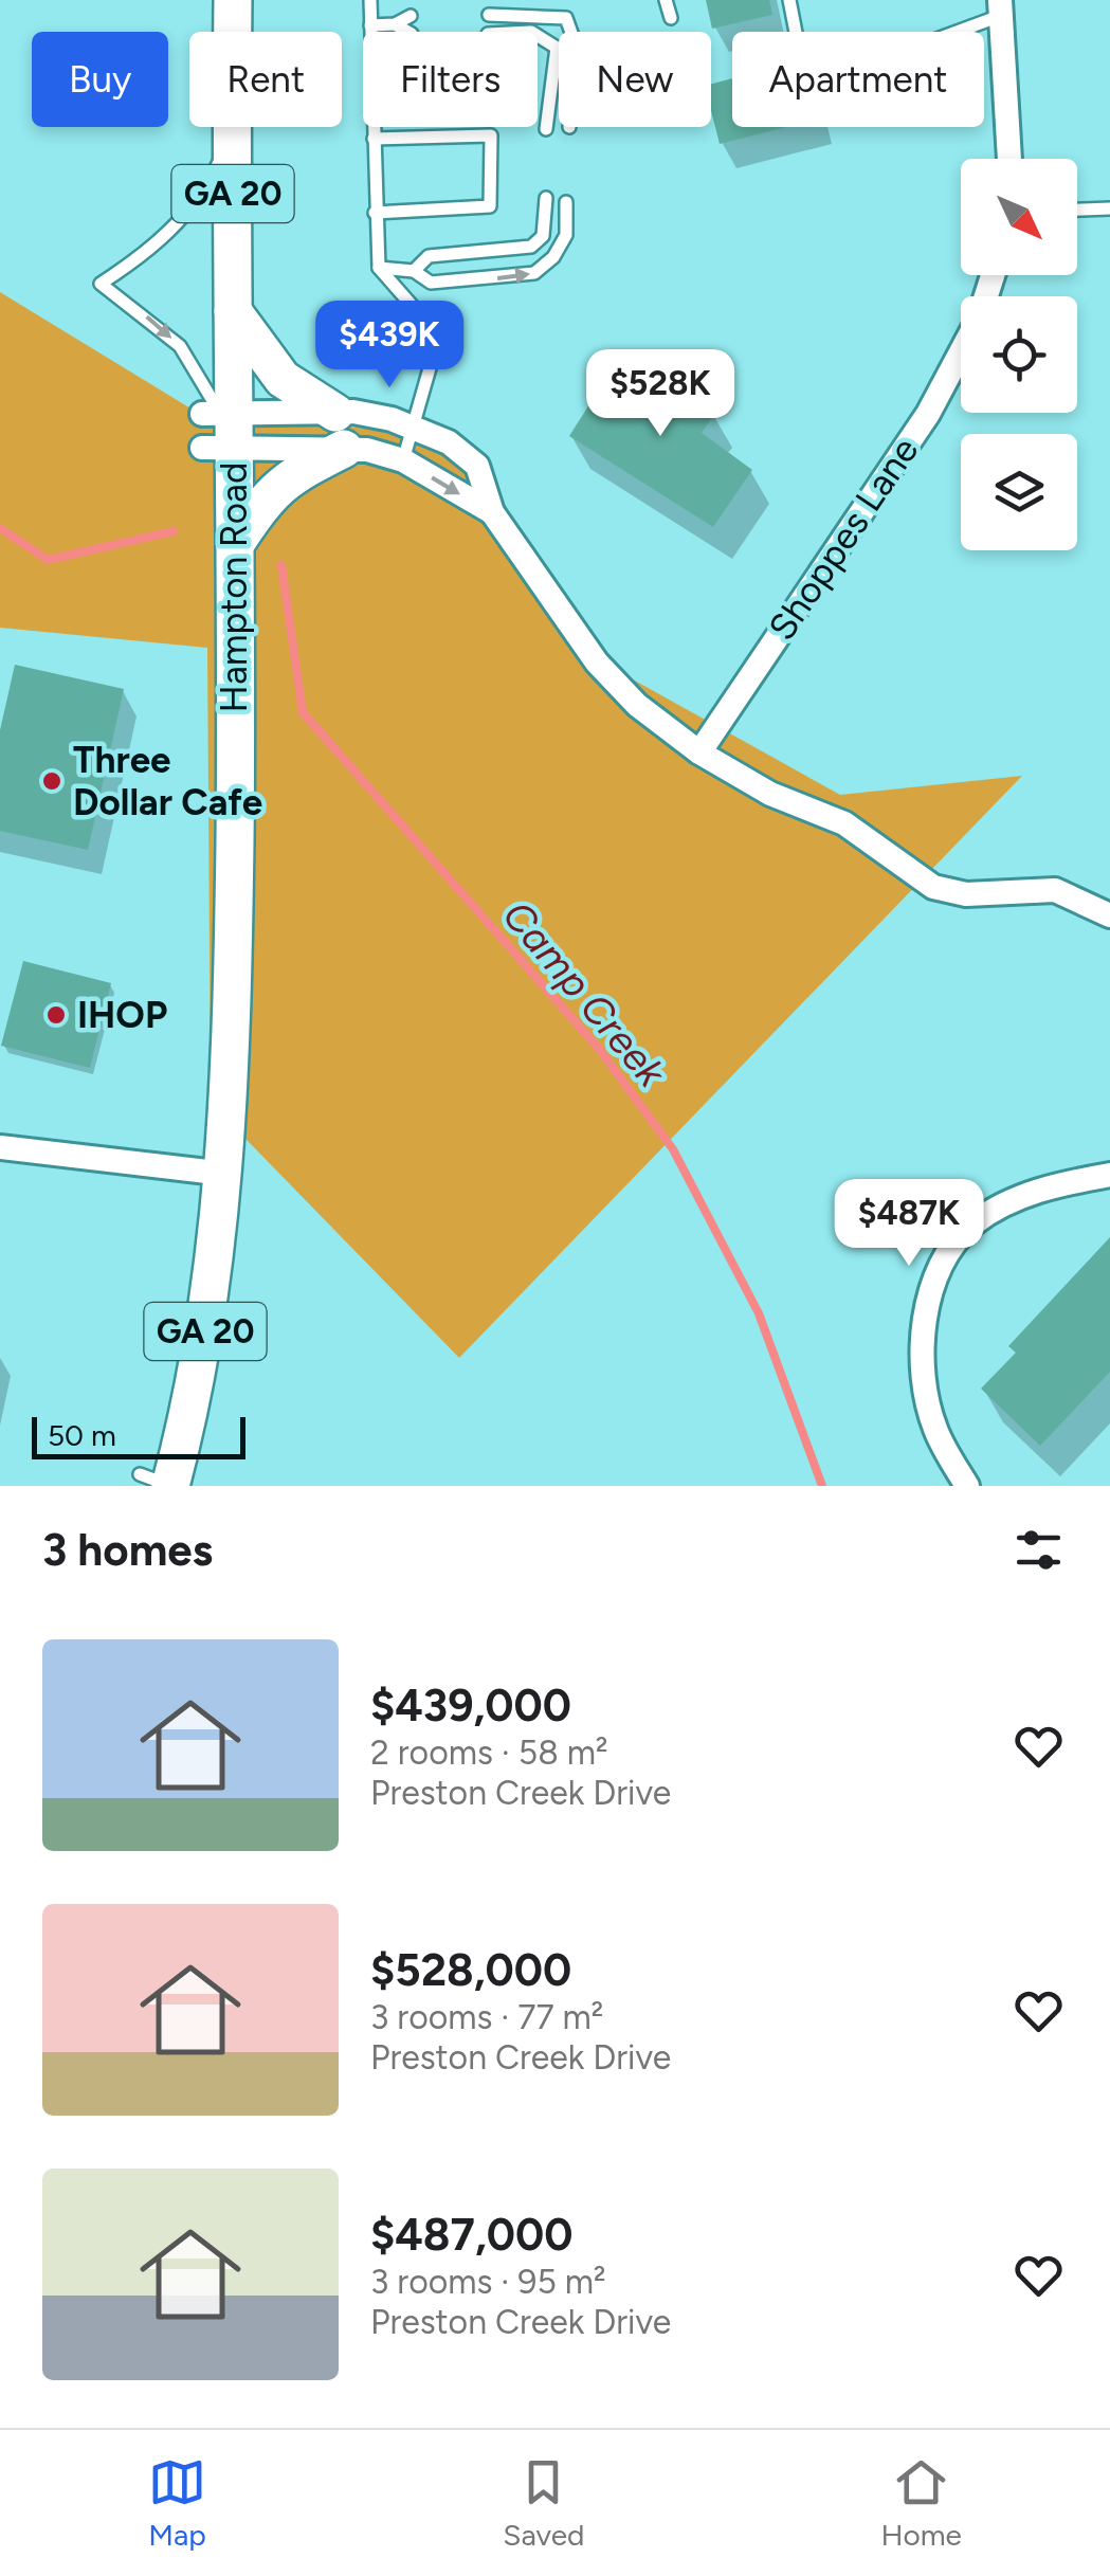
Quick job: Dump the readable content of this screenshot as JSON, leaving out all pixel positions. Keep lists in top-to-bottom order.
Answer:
{
  "streets": {
    "main road": ["GA 20", "Hampton Road"],
    "street": ["Shoppes Lane"]
  },
  "water": ["Camp Creek"],
  "places": ["Three Dollar Cafe", "IHOP"],
  "scale_bar": "50 m",
  "north": "bottom right",
  "page": {
    "chip": [
      "Buy",
      "Rent",
      "Filters",
      "New",
      "Apartment"
    ],
    "price": ["$439K", "$528K", "$487K"],
    "scale": "50 m",
    "heading": "3 homes",
    "list": [
      {
        "name": "$439,000",
        "note": "2 rooms · 58 m² · Preston Creek Drive"
      },
      {
        "name": "$528,000",
        "note": "3 rooms · 77 m² · Preston Creek Drive"
      },
      {
        "name": "$487,000",
        "note": "3 rooms · 95 m² · Preston Creek Drive"
      }
    ],
    "tabs": ["Map", "Saved", "Home"]
  }
}
